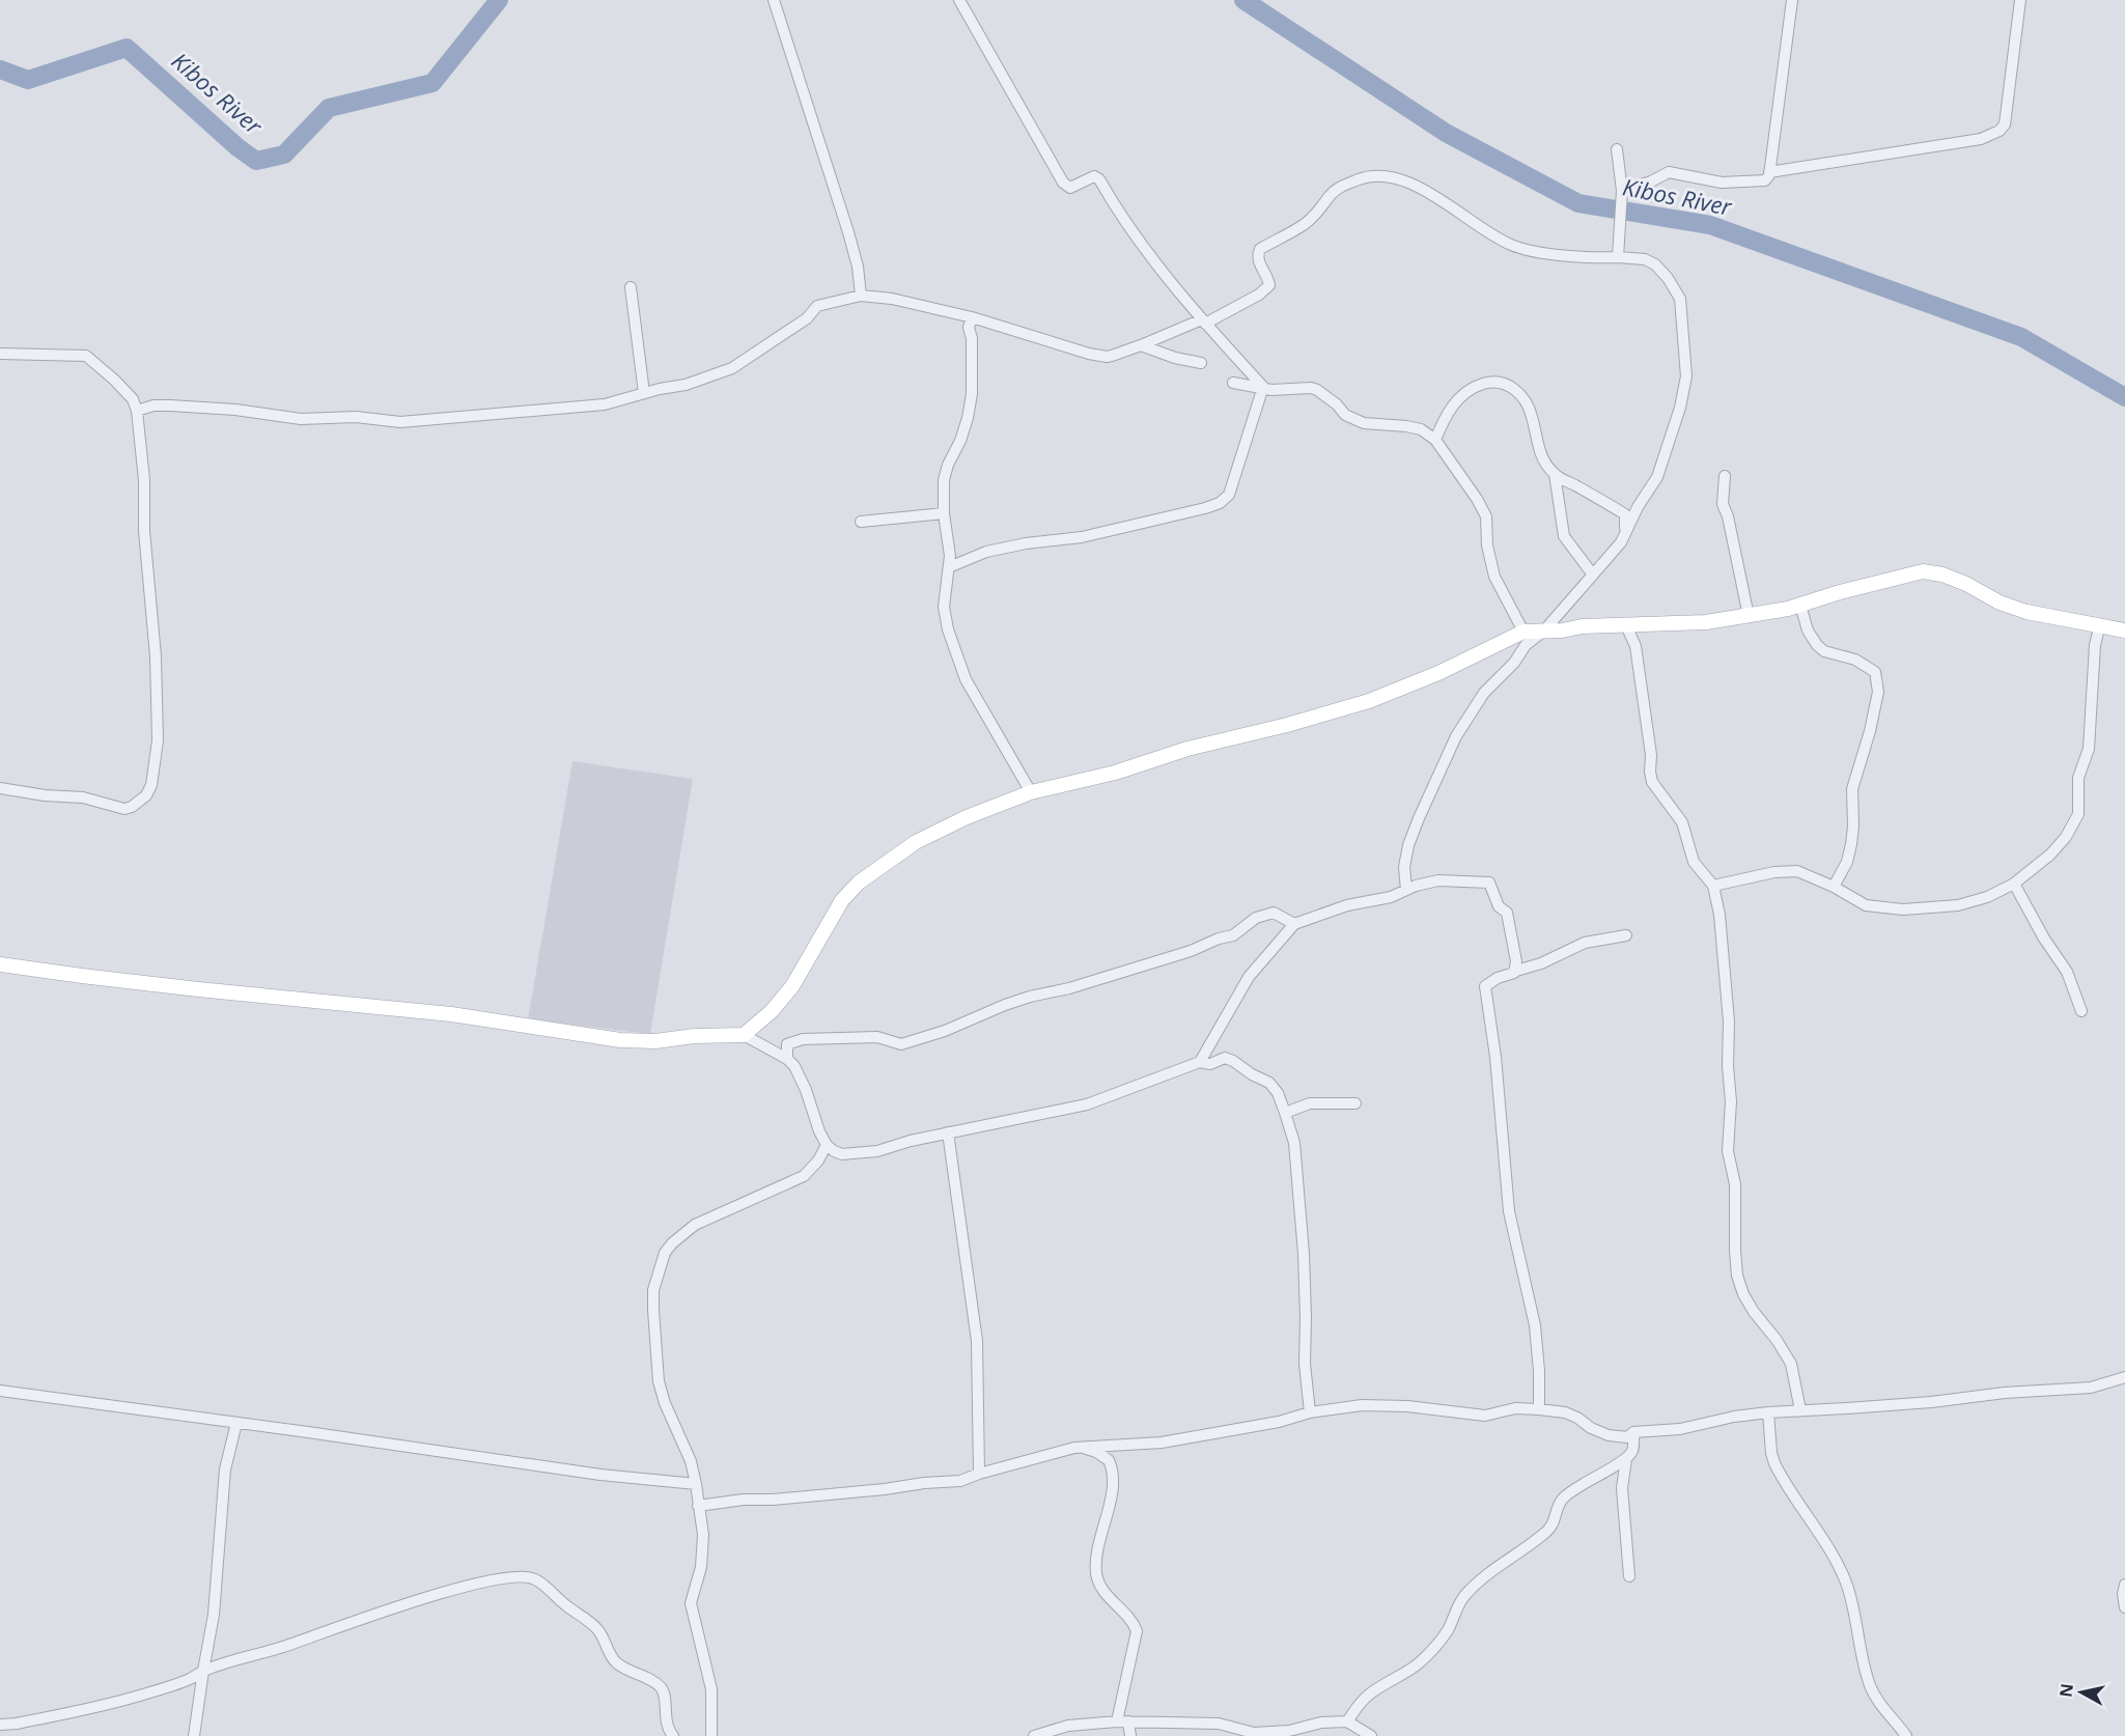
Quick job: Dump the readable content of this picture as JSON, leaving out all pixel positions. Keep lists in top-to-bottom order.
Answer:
{
  "water": ["Kibos River"],
  "north": "left"
}
